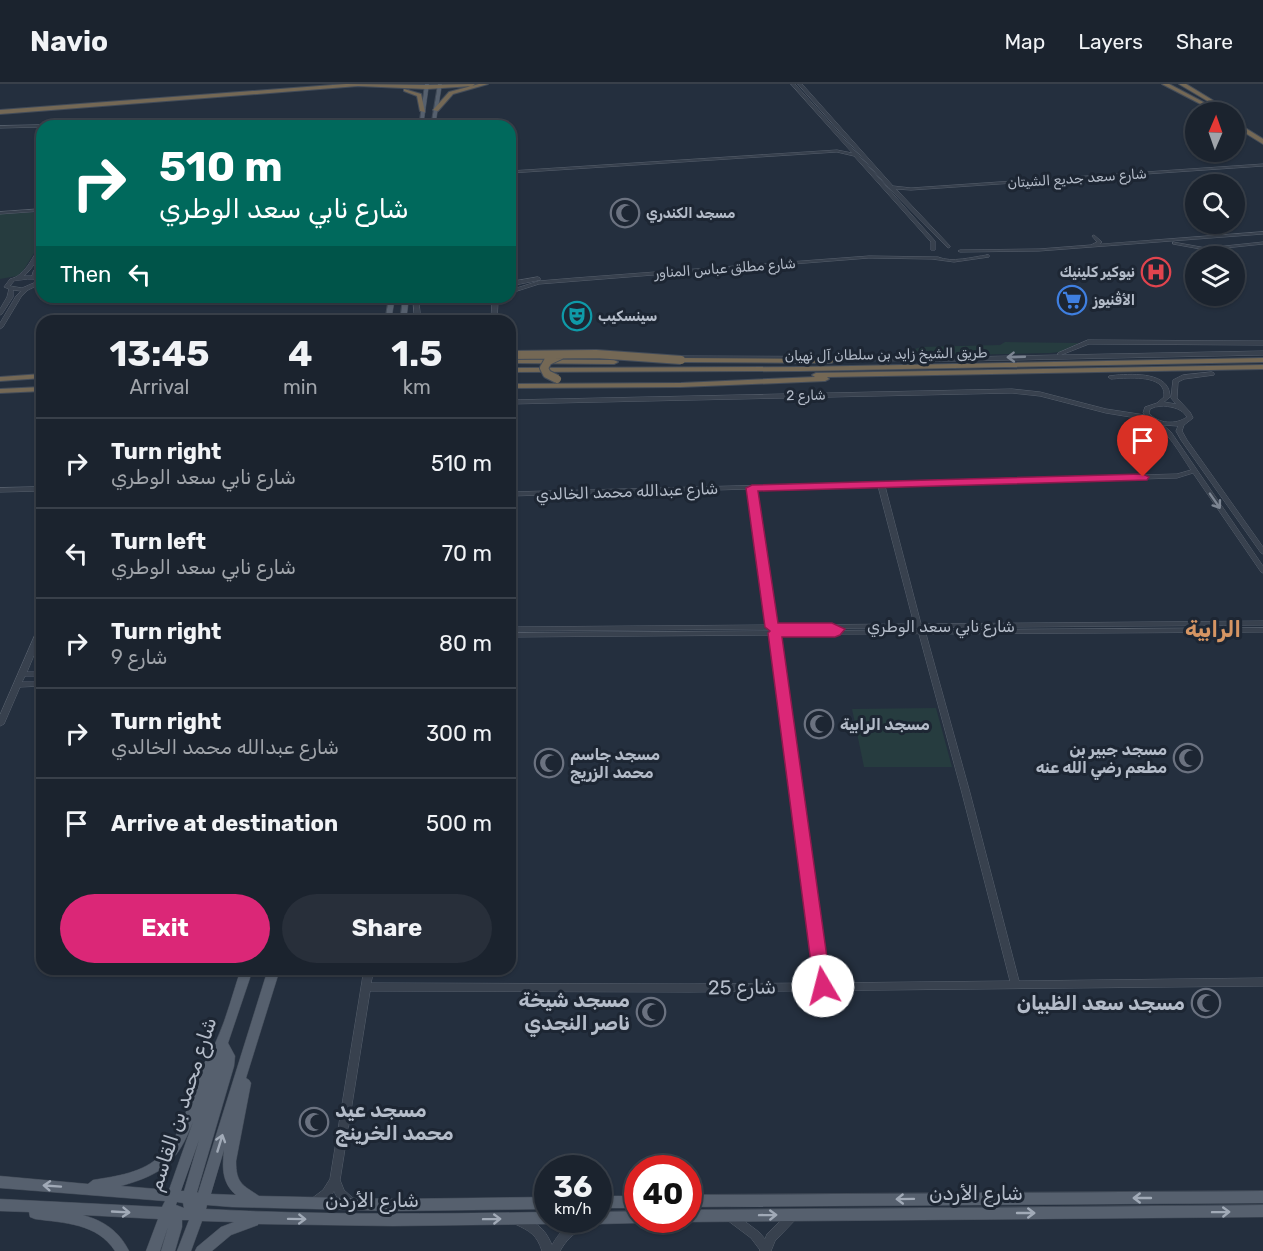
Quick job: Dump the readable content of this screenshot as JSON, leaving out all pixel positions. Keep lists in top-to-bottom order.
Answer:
{
  "streets": {
    "highway": ["طريق الشيخ زايد بن سلطان آل نهيان"],
    "main road": ["شارع محمد بن القاسم", "شارع الأردن"],
    "street": [
      "شارع سعد جديع الشيتان",
      "شارع مطلق عباس المناور",
      "شارع 2",
      "شارع عبدالله محمد الخالدي",
      "شارع نابي سعد الوطري",
      "شارع 25"
    ]
  },
  "crossings": [
    ["شارع محمد بن القاسم", "شارع الأردن"]
  ],
  "districts": ["الرابية"],
  "places": {
    "mosque": [
      "مسجد الكندري",
      "مسجد الرابية",
      "مسجد جبير بن مطعم رضي الله عنه",
      "مسجد جاسم محمد الزريج",
      "مسجد سعد الظبيان",
      "مسجد شيخة ناصر النجدي",
      "مسجد عيد محمد الخرينج"
    ],
    "hospital": ["نيوكير كلينيك"],
    "supermarket": ["الأڤنيوز"],
    "theatre": ["سينسكيب"]
  },
  "north": "top",
  "page": {
    "header": "Navio",
    "nav": ["Map", "Layers", "Share"],
    "turn": ["510 m", "شارع نابي سعد الوطري"],
    "then": "Then",
    "eta": [
      "13:45",
      "Arrival",
      "4",
      "min",
      "1.5",
      "km"
    ],
    "list": [
      {
        "name": "Turn right",
        "note": "شارع نابي سعد الوطري",
        "value": "510 m"
      },
      {
        "name": "Turn left",
        "note": "شارع نابي سعد الوطري",
        "value": "70 m"
      },
      {
        "name": "Turn right",
        "note": "شارع 9",
        "value": "80 m"
      },
      {
        "name": "Turn right",
        "note": "شارع عبدالله محمد الخالدي",
        "value": "300 m"
      },
      {
        "name": "Arrive at destination",
        "value": "500 m"
      }
    ],
    "buttons": ["Exit", "Share"],
    "speed": "36 km/h",
    "limit": "40"
  }
}
